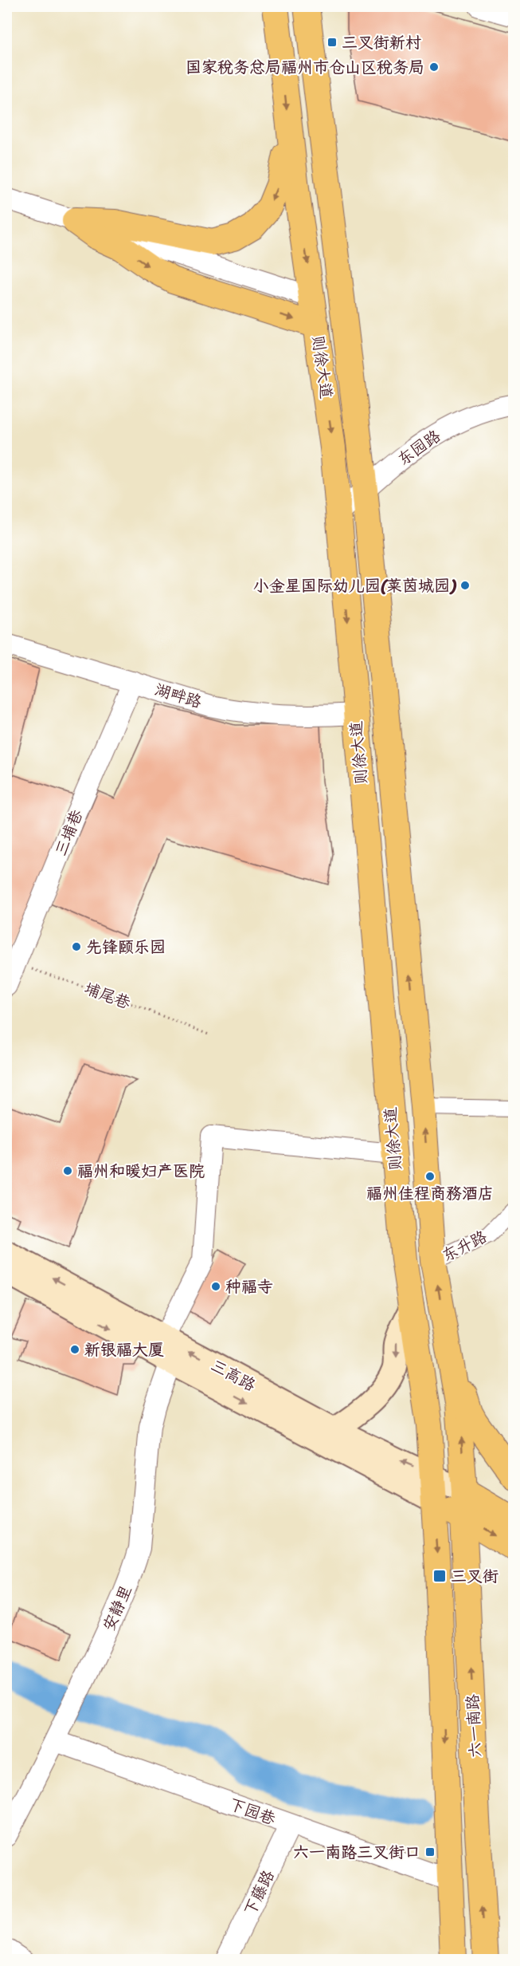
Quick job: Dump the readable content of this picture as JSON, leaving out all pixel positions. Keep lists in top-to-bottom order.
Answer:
{
  "streets": {
    "main road": ["则徐大道", "三高路", "六一南路"],
    "street": [
      "东园路",
      "湖畔路",
      "三埔巷",
      "东升路",
      "安静里",
      "下园巷",
      "下藤路"
    ],
    "path": ["埔尾巷"]
  },
  "crossings": [
    ["则徐大道", "东园路"],
    ["则徐大道", "湖畔路"],
    ["则徐大道", "东升路"],
    ["则徐大道", "三高路"],
    ["则徐大道", "六一南路"],
    ["则徐大道", "下园巷"],
    ["湖畔路", "三埔巷"],
    ["三埔巷", "埔尾巷"],
    ["三高路", "安静里"],
    ["三高路", "六一南路"],
    ["安静里", "下园巷"],
    ["下园巷", "下藤路"]
  ],
  "one_way": ["六一南路"],
  "places": {
    "transit": ["三叉街新村", "三叉街", "六一南路三叉街口"],
    "other": [
      "国家税务总局福州市仓山区税务局",
      "小金星国际幼儿园(莱茵城园)",
      "先锋颐乐园",
      "福州和暖妇产医院",
      "福州佳程商務酒店",
      "种福寺",
      "新银福大厦"
    ]
  }
}
